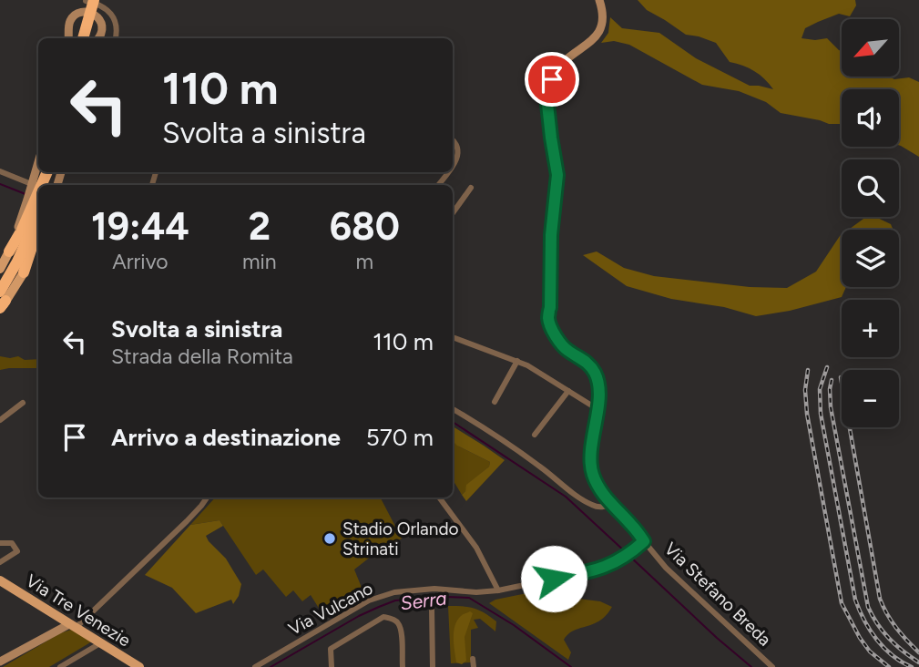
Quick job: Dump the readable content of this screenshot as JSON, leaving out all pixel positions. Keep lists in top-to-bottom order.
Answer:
{
  "streets": {
    "main road": ["Via Tre Venezie"],
    "street": ["Via Stefano Breda", "Via Vulcano"]
  },
  "crossings": [
    ["Via Stefano Breda", "Via Vulcano"]
  ],
  "water": ["Serra"],
  "places": ["Stadio Orlando Strinati"],
  "north": "bottom left",
  "page": {
    "map_buttons": ["+", "−"],
    "turn": ["110 m", "Svolta a sinistra"],
    "eta": [
      "19:44",
      "Arrivo",
      "2",
      "min",
      "680",
      "m"
    ],
    "list": [
      {
        "name": "Svolta a sinistra",
        "note": "Strada della Romita",
        "value": "110 m"
      },
      {
        "name": "Arrivo a destinazione",
        "value": "570 m"
      }
    ]
  }
}
